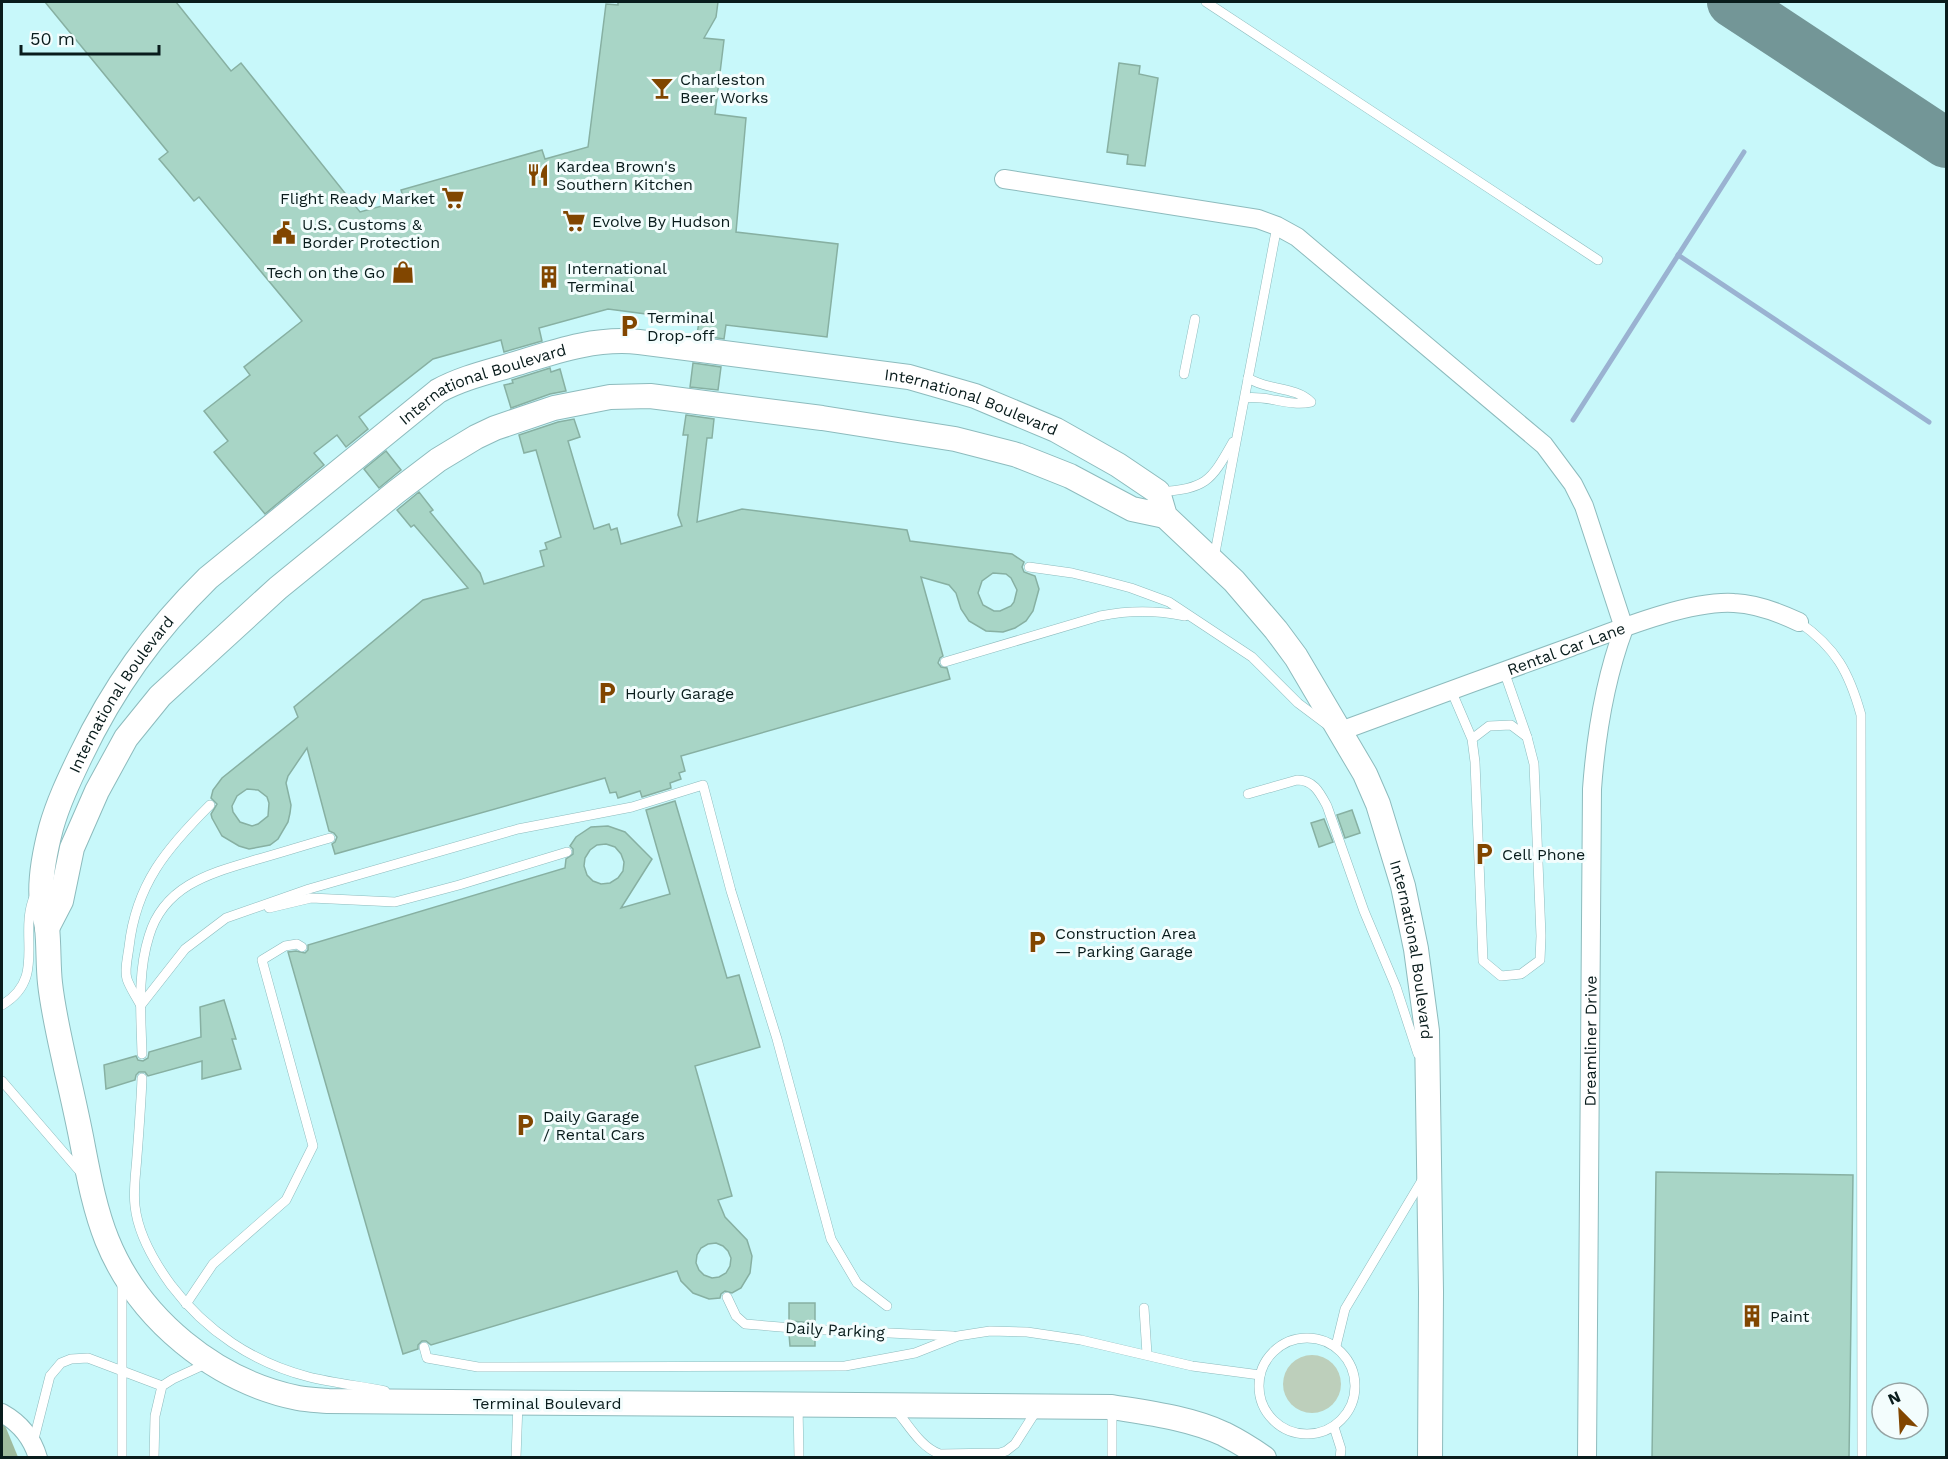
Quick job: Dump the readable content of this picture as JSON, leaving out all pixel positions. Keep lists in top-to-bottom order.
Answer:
{
  "streets": {
    "main road": ["International Boulevard", "Terminal Boulevard"],
    "street": ["Rental Car Lane", "Dreamliner Drive"],
    "lane": ["Daily Parking"]
  },
  "crossings": [
    ["International Boulevard", "Rental Car Lane"],
    ["International Boulevard", "Terminal Boulevard"],
    ["Rental Car Lane", "Dreamliner Drive"]
  ],
  "places": {
    "bar": ["Charleston Beer Works"],
    "restaurant": ["Kardea Brown's Southern Kitchen"],
    "supermarket": ["Flight Ready Market", "Evolve By Hudson"],
    "public building": ["U.S. Customs & Border Protection"],
    "shop": ["Tech on the Go"],
    "building": ["International Terminal", "Paint"],
    "parking": [
      "Terminal Drop-off",
      "Hourly Garage",
      "Cell Phone",
      "Construction Area — Parking Garage",
      "Daily Garage / Rental Cars"
    ]
  },
  "scale_bar": "50 m",
  "north": "top left"
}
